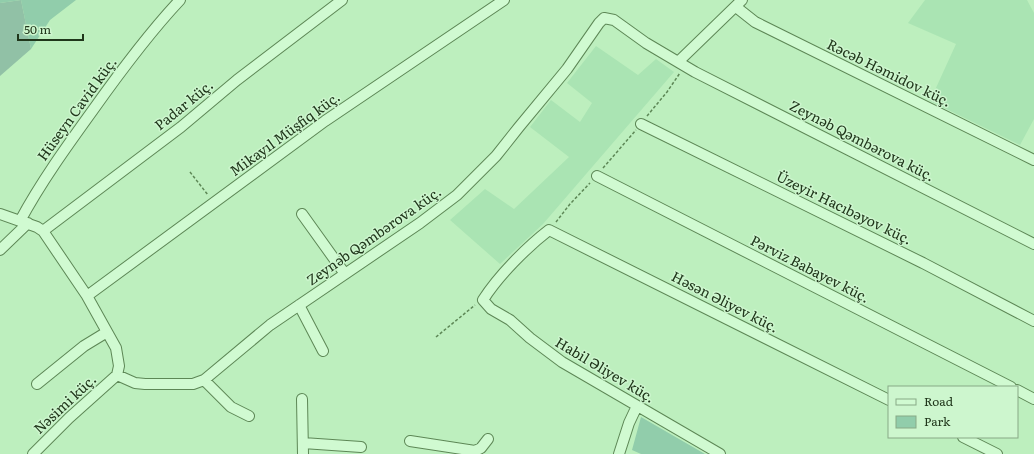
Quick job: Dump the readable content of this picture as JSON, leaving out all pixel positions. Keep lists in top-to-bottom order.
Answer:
{
  "streets": {
    "street": [
      "Rəcəb Həmidov küç.",
      "Padar küç.",
      "Hüseyn Cavid küç.",
      "Mikayıl Müşfiq küç.",
      "Zeynəb Qəmbərova küç.",
      "Üzeyir Hacıbəyov küç.",
      "Pərviz Babayev küç.",
      "Həsən Əliyev küç.",
      "Habil Əliyev küç.",
      "Nəsimi küç."
    ]
  },
  "crossings": [
    ["Zeynəb Qəmbərova küç.", "Nəsimi küç."]
  ],
  "legend": ["Road", "Park"],
  "scale_bar": "50 m"
}
